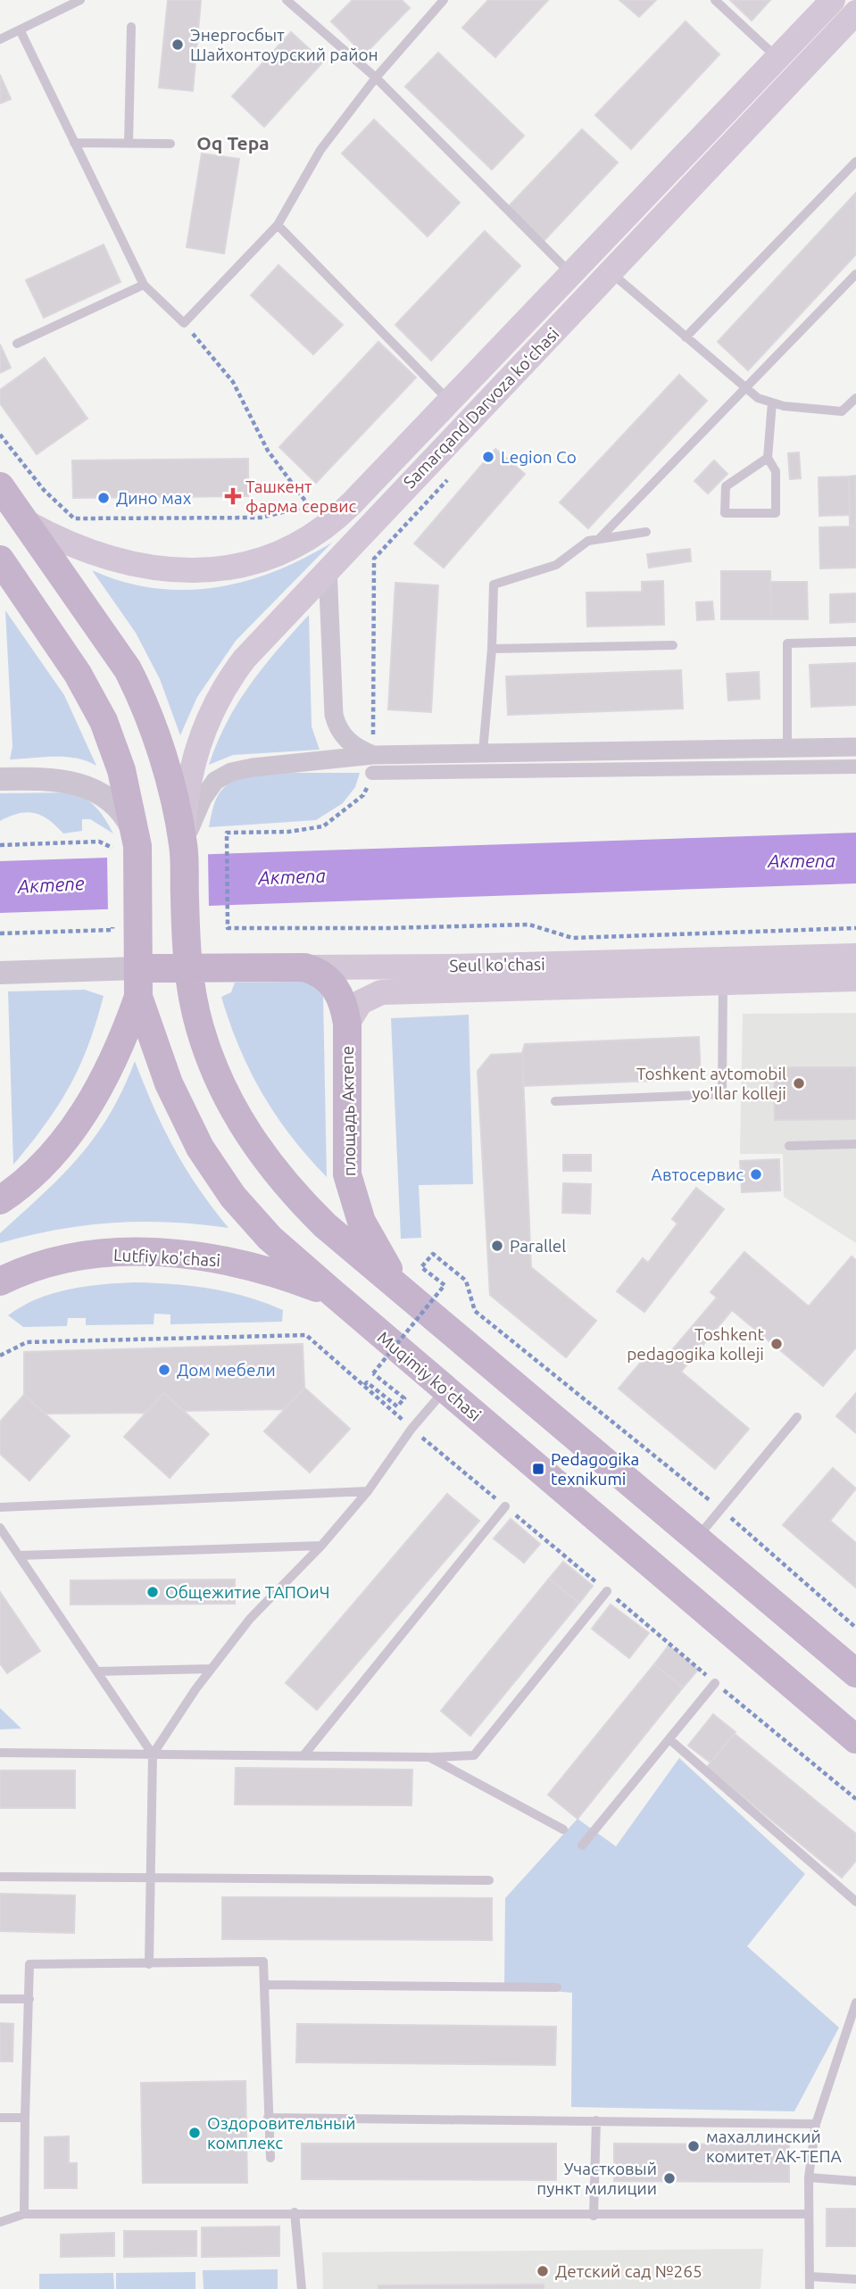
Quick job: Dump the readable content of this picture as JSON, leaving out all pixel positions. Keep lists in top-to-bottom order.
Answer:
{
  "streets": {
    "main road": [
      "Samarqand Darvoza koʻchasi",
      "Seul ko'chasi",
      "площадь Актепе",
      "Lutfiy ko'chasi",
      "Muqimiy ko'chasi"
    ]
  },
  "crossings": [
    ["Seul ko'chasi", "площадь Актепе"],
    ["Seul ko'chasi", "Muqimiy ko'chasi"],
    ["Lutfiy ko'chasi", "Muqimiy ko'chasi"]
  ],
  "districts": ["Oq Tepa"],
  "water": ["Актепа", "Актепе"],
  "places": {
    "other": [
      "Энергосбыт Шайхонтоурский район",
      "Legion Co",
      "Дино мах",
      "Toshkent avtomobil yo'llar kolleji",
      "Автосервис",
      "Parallel",
      "Toshkent pedagogika kolleji",
      "Дом мебели",
      "Общежитие ТАПОиЧ",
      "Оздоровительный комплекс",
      "махаллинский комитет АК-ТЕПА",
      "Участковый пункт милиции",
      "Детский сад №265"
    ],
    "health": ["Ташкент фарма сервис"],
    "transit": ["Pedagogika texnikumi"]
  }
}
